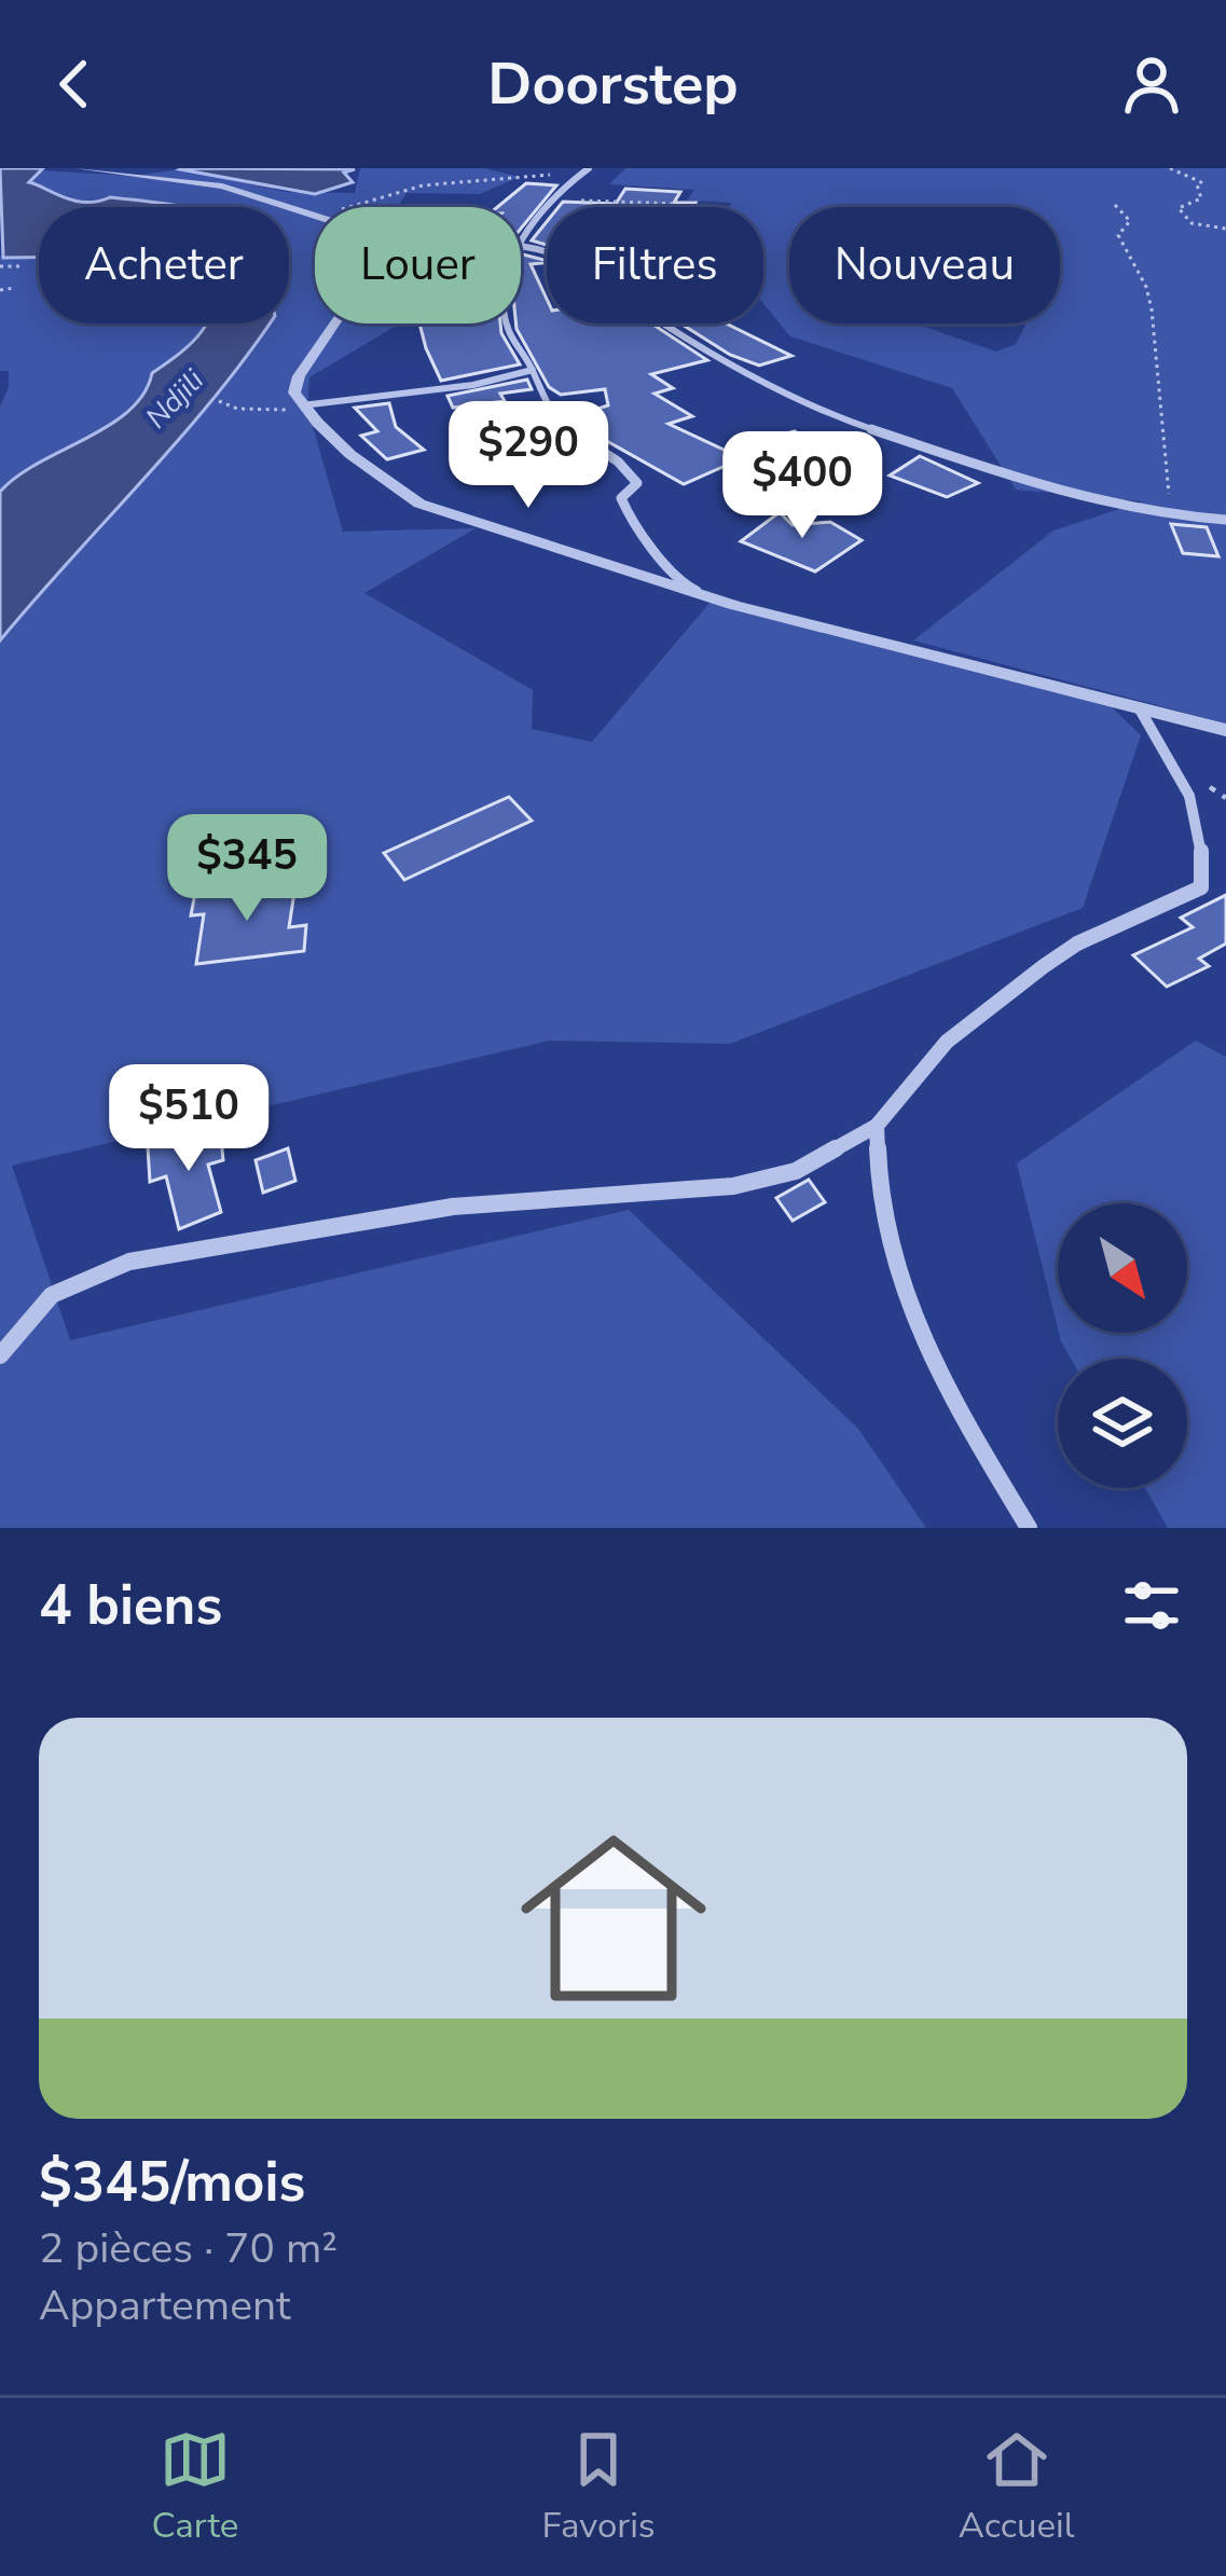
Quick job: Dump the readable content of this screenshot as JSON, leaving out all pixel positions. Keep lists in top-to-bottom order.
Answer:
{
  "water": ["Ndjili"],
  "north": "bottom right",
  "page": {
    "header": "Doorstep",
    "chip": [
      "Acheter",
      "Louer",
      "Filtres",
      "Nouveau"
    ],
    "price": [
      "$290",
      "$400",
      "$345",
      "$510"
    ],
    "heading": "4 biens",
    "list": [
      {
        "name": "$345/mois",
        "note": "2 pièces · 70 m² · Appartement"
      }
    ],
    "tabs": ["Carte", "Favoris", "Accueil"]
  }
}
